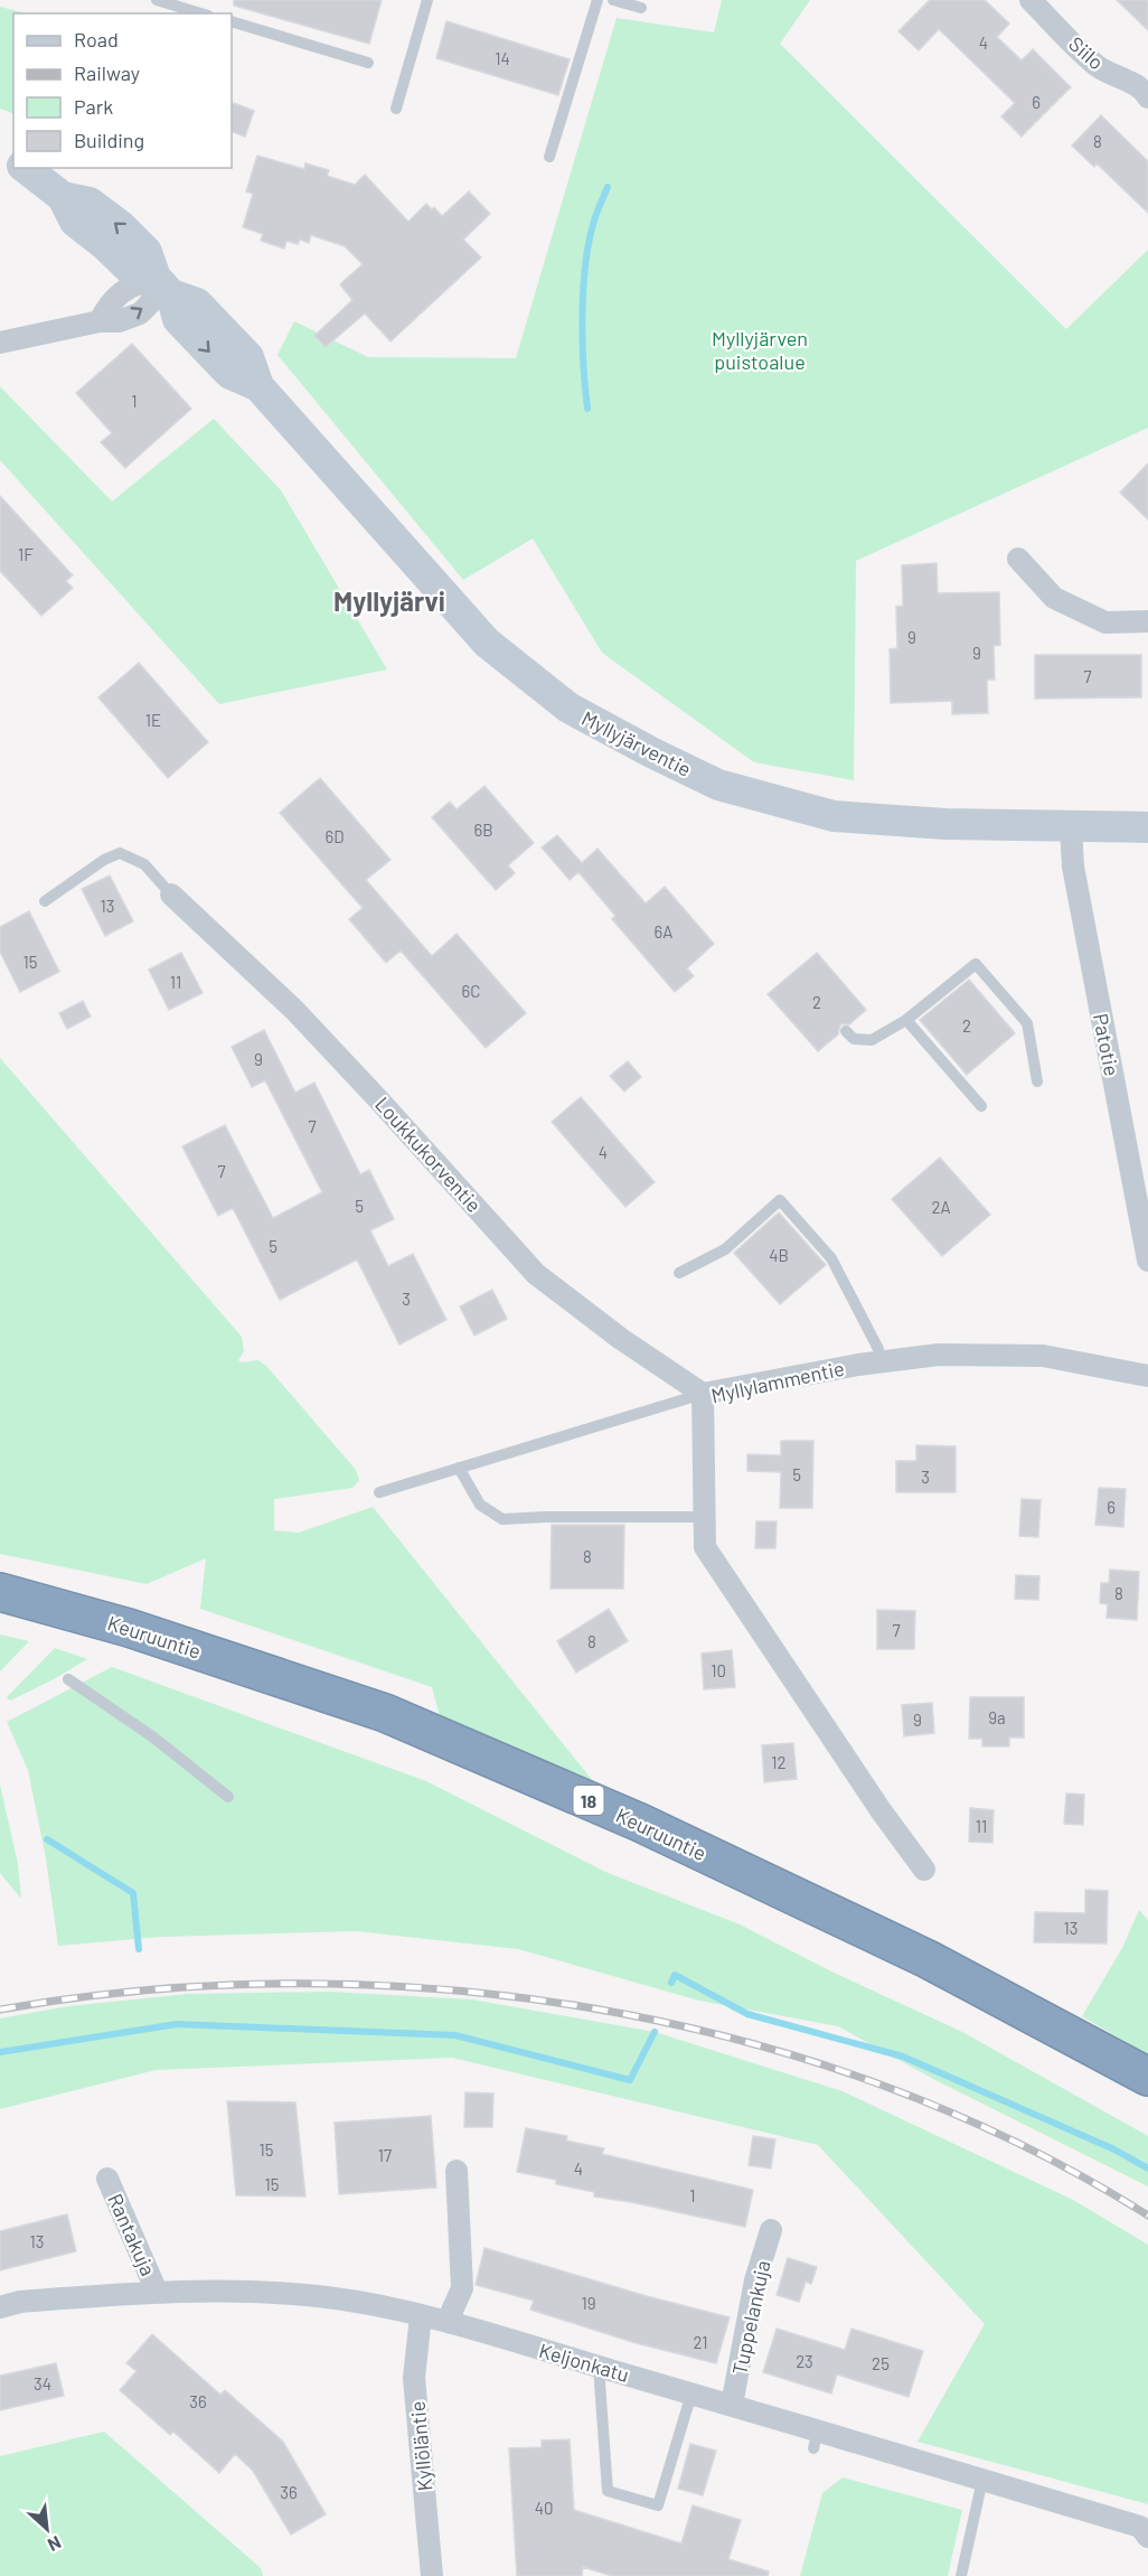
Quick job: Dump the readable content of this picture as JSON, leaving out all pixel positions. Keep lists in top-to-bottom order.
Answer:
{
  "streets": {
    "highway": ["Keuruuntie", "18"],
    "main road": ["Myllyjärventie"],
    "street": [
      "Siilo",
      "Patotie",
      "Loukkukorventie",
      "Myllylammentie",
      "Rantakuja",
      "Tuppelankuja",
      "Keljonkatu",
      "Kyllöläntie"
    ]
  },
  "crossings": [
    ["Myllyjärventie", "Patotie"],
    ["Loukkukorventie", "Myllylammentie"],
    ["Rantakuja", "Keljonkatu"],
    ["Tuppelankuja", "Keljonkatu"],
    ["Keljonkatu", "Kyllöläntie"]
  ],
  "districts": ["Myllyjärvi"],
  "parks": ["Myllyjärven puistoalue"],
  "house_numbers": [
    "4",
    "14",
    "6",
    "8",
    "1",
    "1F",
    "9",
    "9",
    "7",
    "1E",
    "6B",
    "6D",
    "13",
    "6A",
    "15",
    "11",
    "6C",
    "2",
    "2",
    "9",
    "7",
    "4",
    "7",
    "5",
    "2A",
    "5",
    "4B",
    "3",
    "5",
    "3",
    "6",
    "8",
    "8",
    "7",
    "8",
    "10",
    "9a",
    "9",
    "12",
    "11",
    "13",
    "15",
    "17",
    "4",
    "15",
    "1",
    "13",
    "19",
    "21",
    "23",
    "25",
    "34",
    "36",
    "36",
    "40"
  ],
  "legend": [
    "Road",
    "Railway",
    "Park",
    "Building"
  ],
  "north": "bottom right"
}
